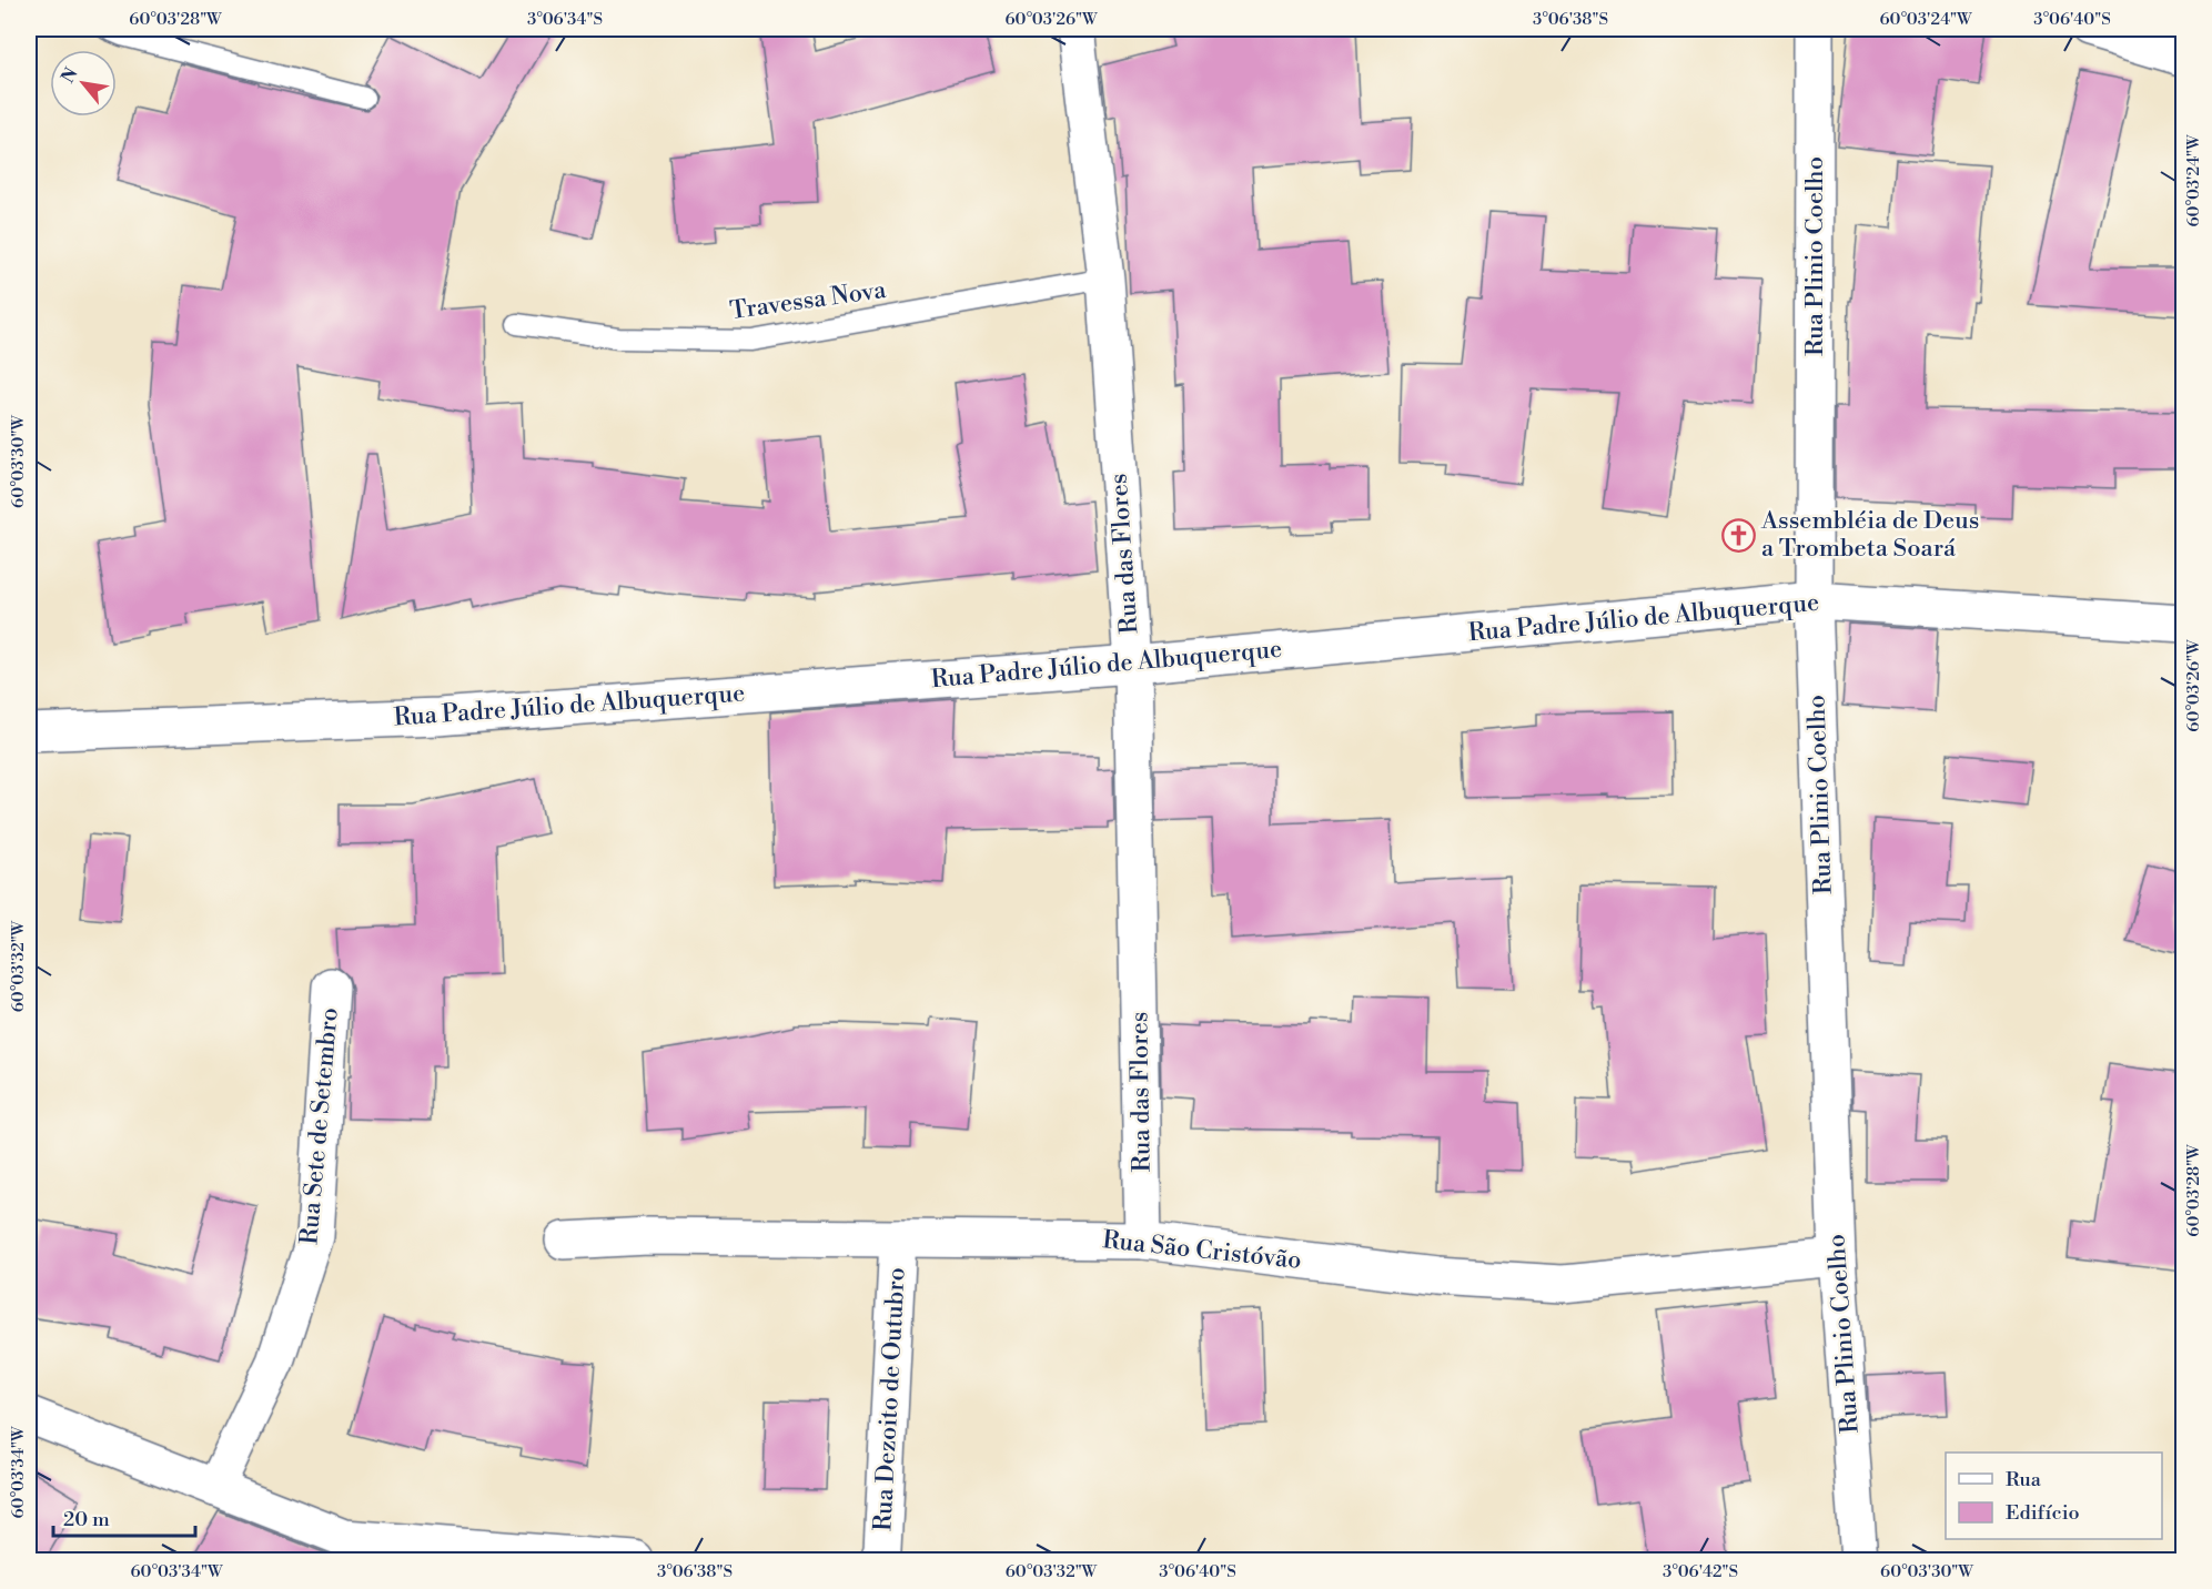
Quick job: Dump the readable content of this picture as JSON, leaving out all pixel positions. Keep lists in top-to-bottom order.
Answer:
{
  "streets": {
    "street": [
      "Rua Plinio Coelho",
      "Rua das Flores",
      "Rua Padre Júlio de Albuquerque",
      "Rua Sete de Setembro",
      "Rua São Cristóvão",
      "Rua Dezoito de Outubro"
    ],
    "lane": ["Travessa Nova"]
  },
  "crossings": [
    ["Rua Plinio Coelho", "Rua Padre Júlio de Albuquerque"],
    ["Rua Plinio Coelho", "Rua São Cristóvão"],
    ["Travessa Nova", "Rua das Flores"],
    ["Rua das Flores", "Rua Padre Júlio de Albuquerque"],
    ["Rua das Flores", "Rua São Cristóvão"],
    ["Rua São Cristóvão", "Rua Dezoito de Outubro"]
  ],
  "places": {
    "church": ["Assembléia de Deus a Trombeta Soará"]
  },
  "legend": ["Rua", "Edifício"],
  "scale_bar": "20 m",
  "north": "top left",
  "coordinates": [
    "60°03'28\"W",
    "3°06'34\"S",
    "60°03'26\"W",
    "3°06'38\"S",
    "60°03'24\"W",
    "3°06'40\"S",
    "60°03'30\"W",
    "60°03'32\"W",
    "60°03'34\"W",
    "3°06'42\"S"
  ]
}
